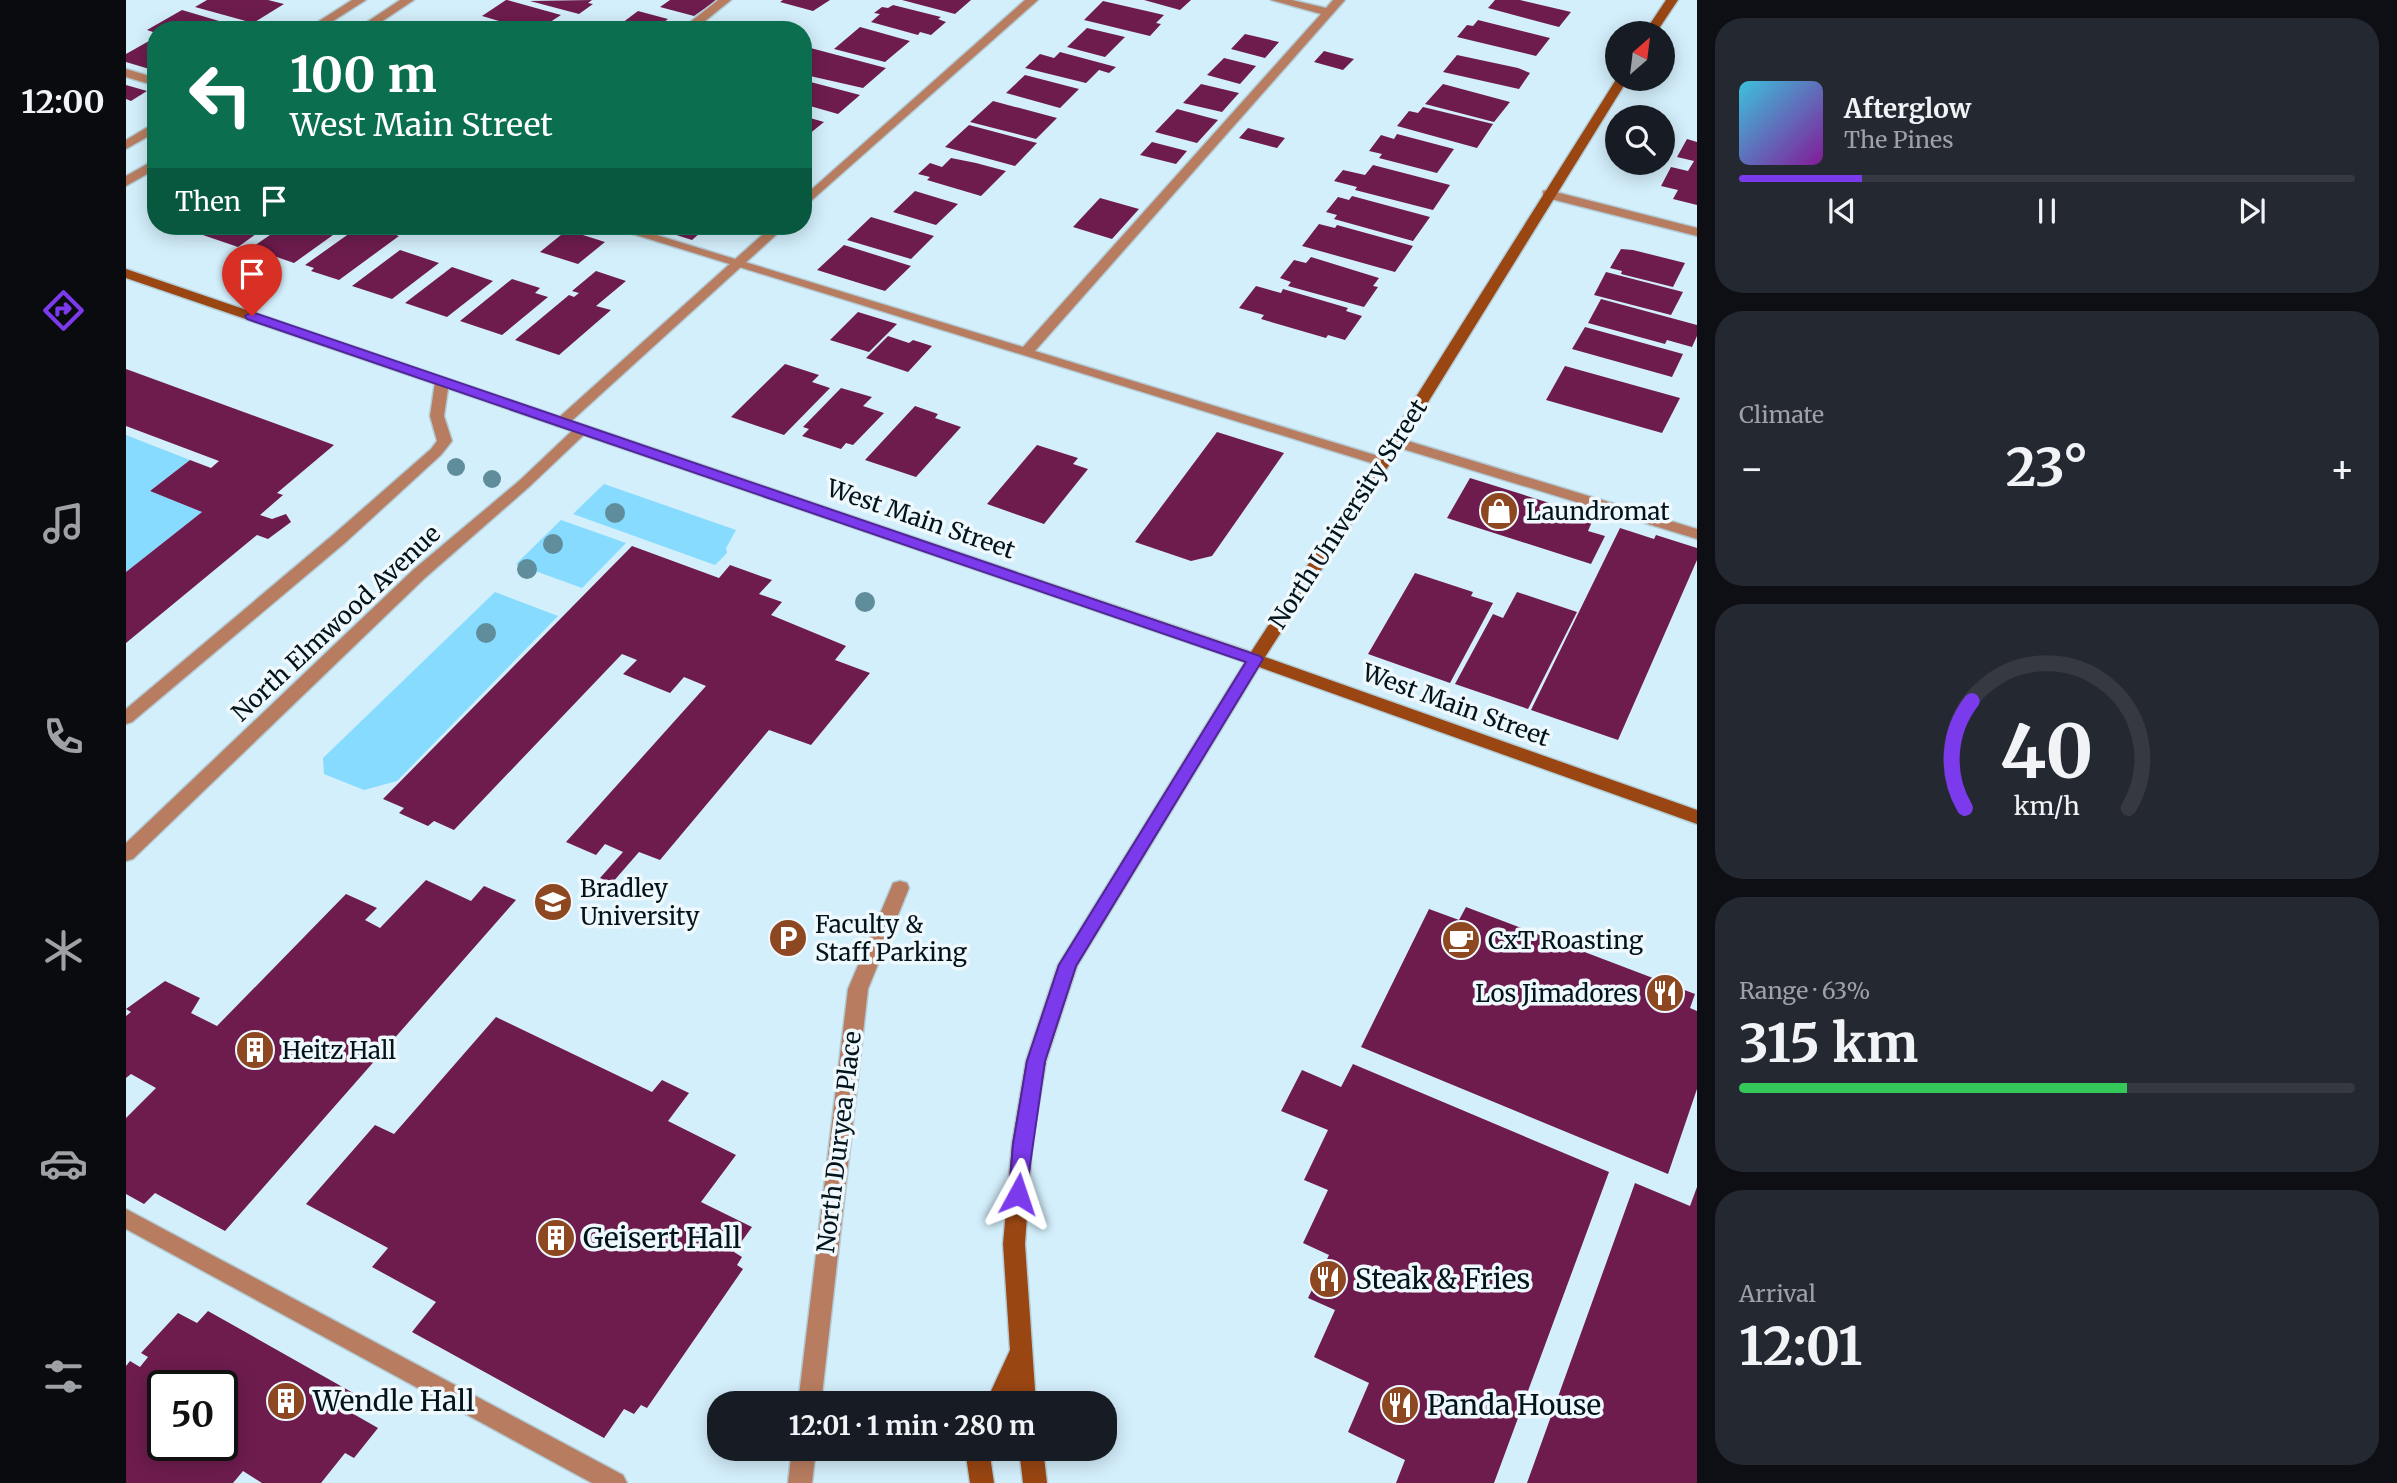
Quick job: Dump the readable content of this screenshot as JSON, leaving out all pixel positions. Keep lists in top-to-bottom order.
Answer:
{
  "streets": {
    "main road": ["North University Street", "West Main Street"],
    "street": ["North Elmwood Avenue", "North Duryea Place"]
  },
  "crossings": [
    ["North University Street", "West Main Street"],
    ["West Main Street", "North Elmwood Avenue"]
  ],
  "places": {
    "shop": ["Laundromat"],
    "school or university": ["Bradley University"],
    "parking": ["Faculty & Staff Parking"],
    "cafe": ["CxT Roasting"],
    "restaurant": ["Los Jimadores", "Steak & Fries", "Panda House"],
    "building": ["Heitz Hall", "Geisert Hall", "Wendle Hall"]
  },
  "north": "top right",
  "page": {
    "tabs": "12:00",
    "turn": ["100 m", "West Main Street"],
    "song": ["Afterglow", "The Pines"],
    "then": "Then",
    "tile": [
      "Climate",
      ["Range · 63%", "315 km"],
      ["Arrival", "12:01"]
    ],
    "heat": ["−", "23°", "+"],
    "limit": "50",
    "trip": "12:01 · 1 min · 280 m",
    "gauge": ["40", "km/h"]
  }
}
